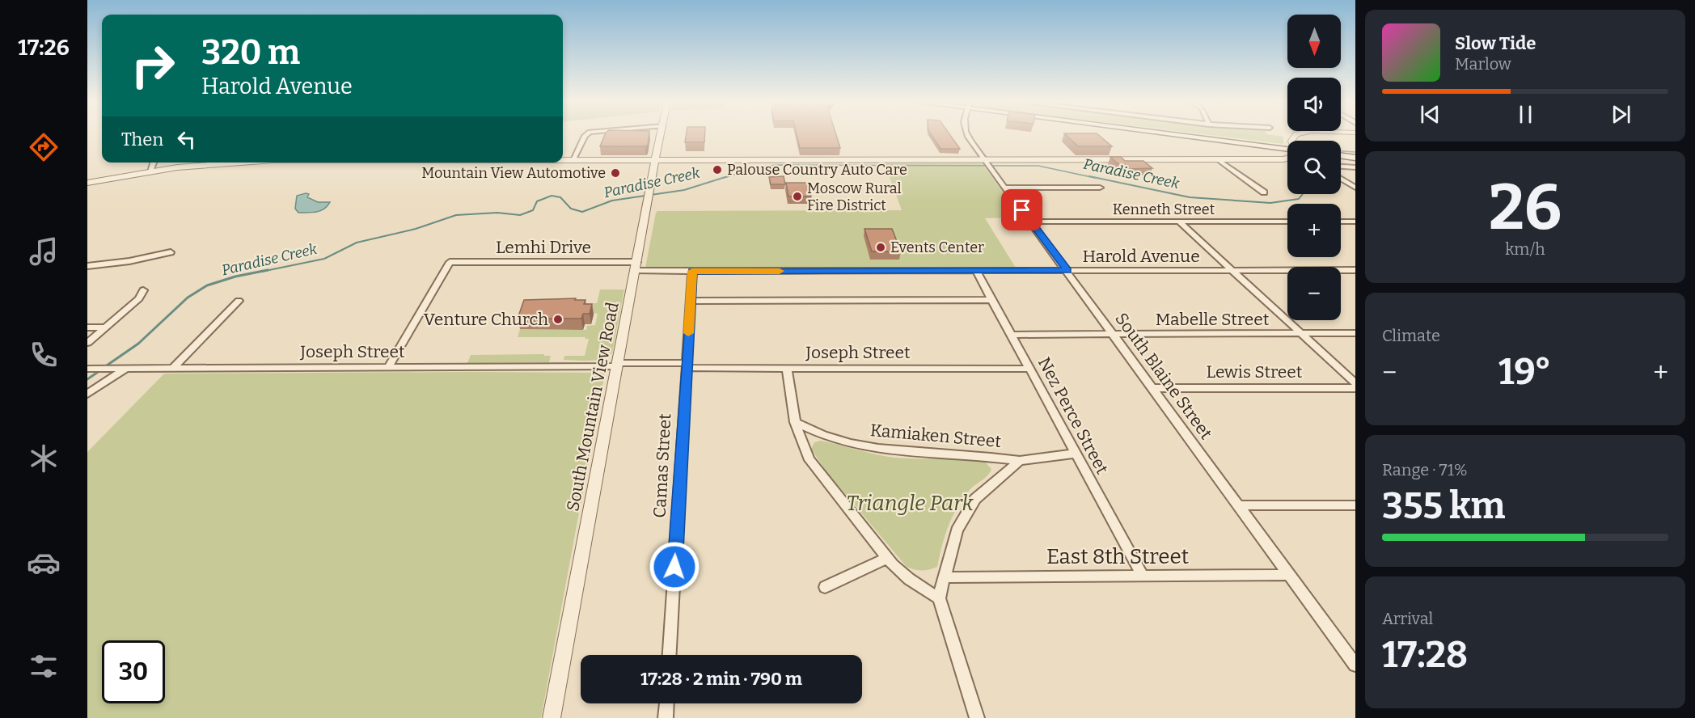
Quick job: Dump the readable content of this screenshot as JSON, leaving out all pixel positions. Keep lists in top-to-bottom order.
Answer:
{
  "streets": {
    "street": [
      "Kenneth Street",
      "Lemhi Drive",
      "Harold Avenue",
      "Mabelle Street",
      "Joseph Street",
      "Lewis Street",
      "South Blaine Street",
      "South Mountain View Road",
      "Nez Perce Street",
      "Kamiaken Street",
      "Camas Street",
      "East 8th Street"
    ]
  },
  "crossings": [
    ["Kenneth Street", "South Blaine Street"],
    ["Lemhi Drive", "Harold Avenue"],
    ["Lemhi Drive", "Joseph Street"],
    ["Lemhi Drive", "South Mountain View Road"],
    ["Harold Avenue", "South Blaine Street"],
    ["Harold Avenue", "South Mountain View Road"],
    ["Harold Avenue", "Nez Perce Street"],
    ["Harold Avenue", "Camas Street"],
    ["Mabelle Street", "South Blaine Street"],
    ["Mabelle Street", "Nez Perce Street"],
    ["Joseph Street", "South Mountain View Road"],
    ["Joseph Street", "Nez Perce Street"],
    ["Joseph Street", "Camas Street"],
    ["Lewis Street", "South Blaine Street"],
    ["South Blaine Street", "East 8th Street"],
    ["Nez Perce Street", "Kamiaken Street"],
    ["Nez Perce Street", "East 8th Street"],
    ["Kamiaken Street", "East 8th Street"]
  ],
  "water": ["Paradise Creek"],
  "parks": ["Triangle Park"],
  "places": [
    "Palouse Country Auto Care",
    "Mountain View Automotive",
    "Moscow Rural Fire District",
    "Events Center",
    "Venture Church"
  ],
  "north": "bottom",
  "page": {
    "tabs": "17:26",
    "map_buttons": ["+", "−"],
    "turn": ["320 m", "Harold Avenue"],
    "song": ["Slow Tide", "Marlow"],
    "then": "Then",
    "tile": [
      ["26", "km/h"],
      "Climate",
      ["Range · 71%", "355 km"],
      ["Arrival", "17:28"]
    ],
    "heat": ["−", "19°", "+"],
    "limit": "30",
    "trip": "17:28 · 2 min · 790 m"
  }
}
